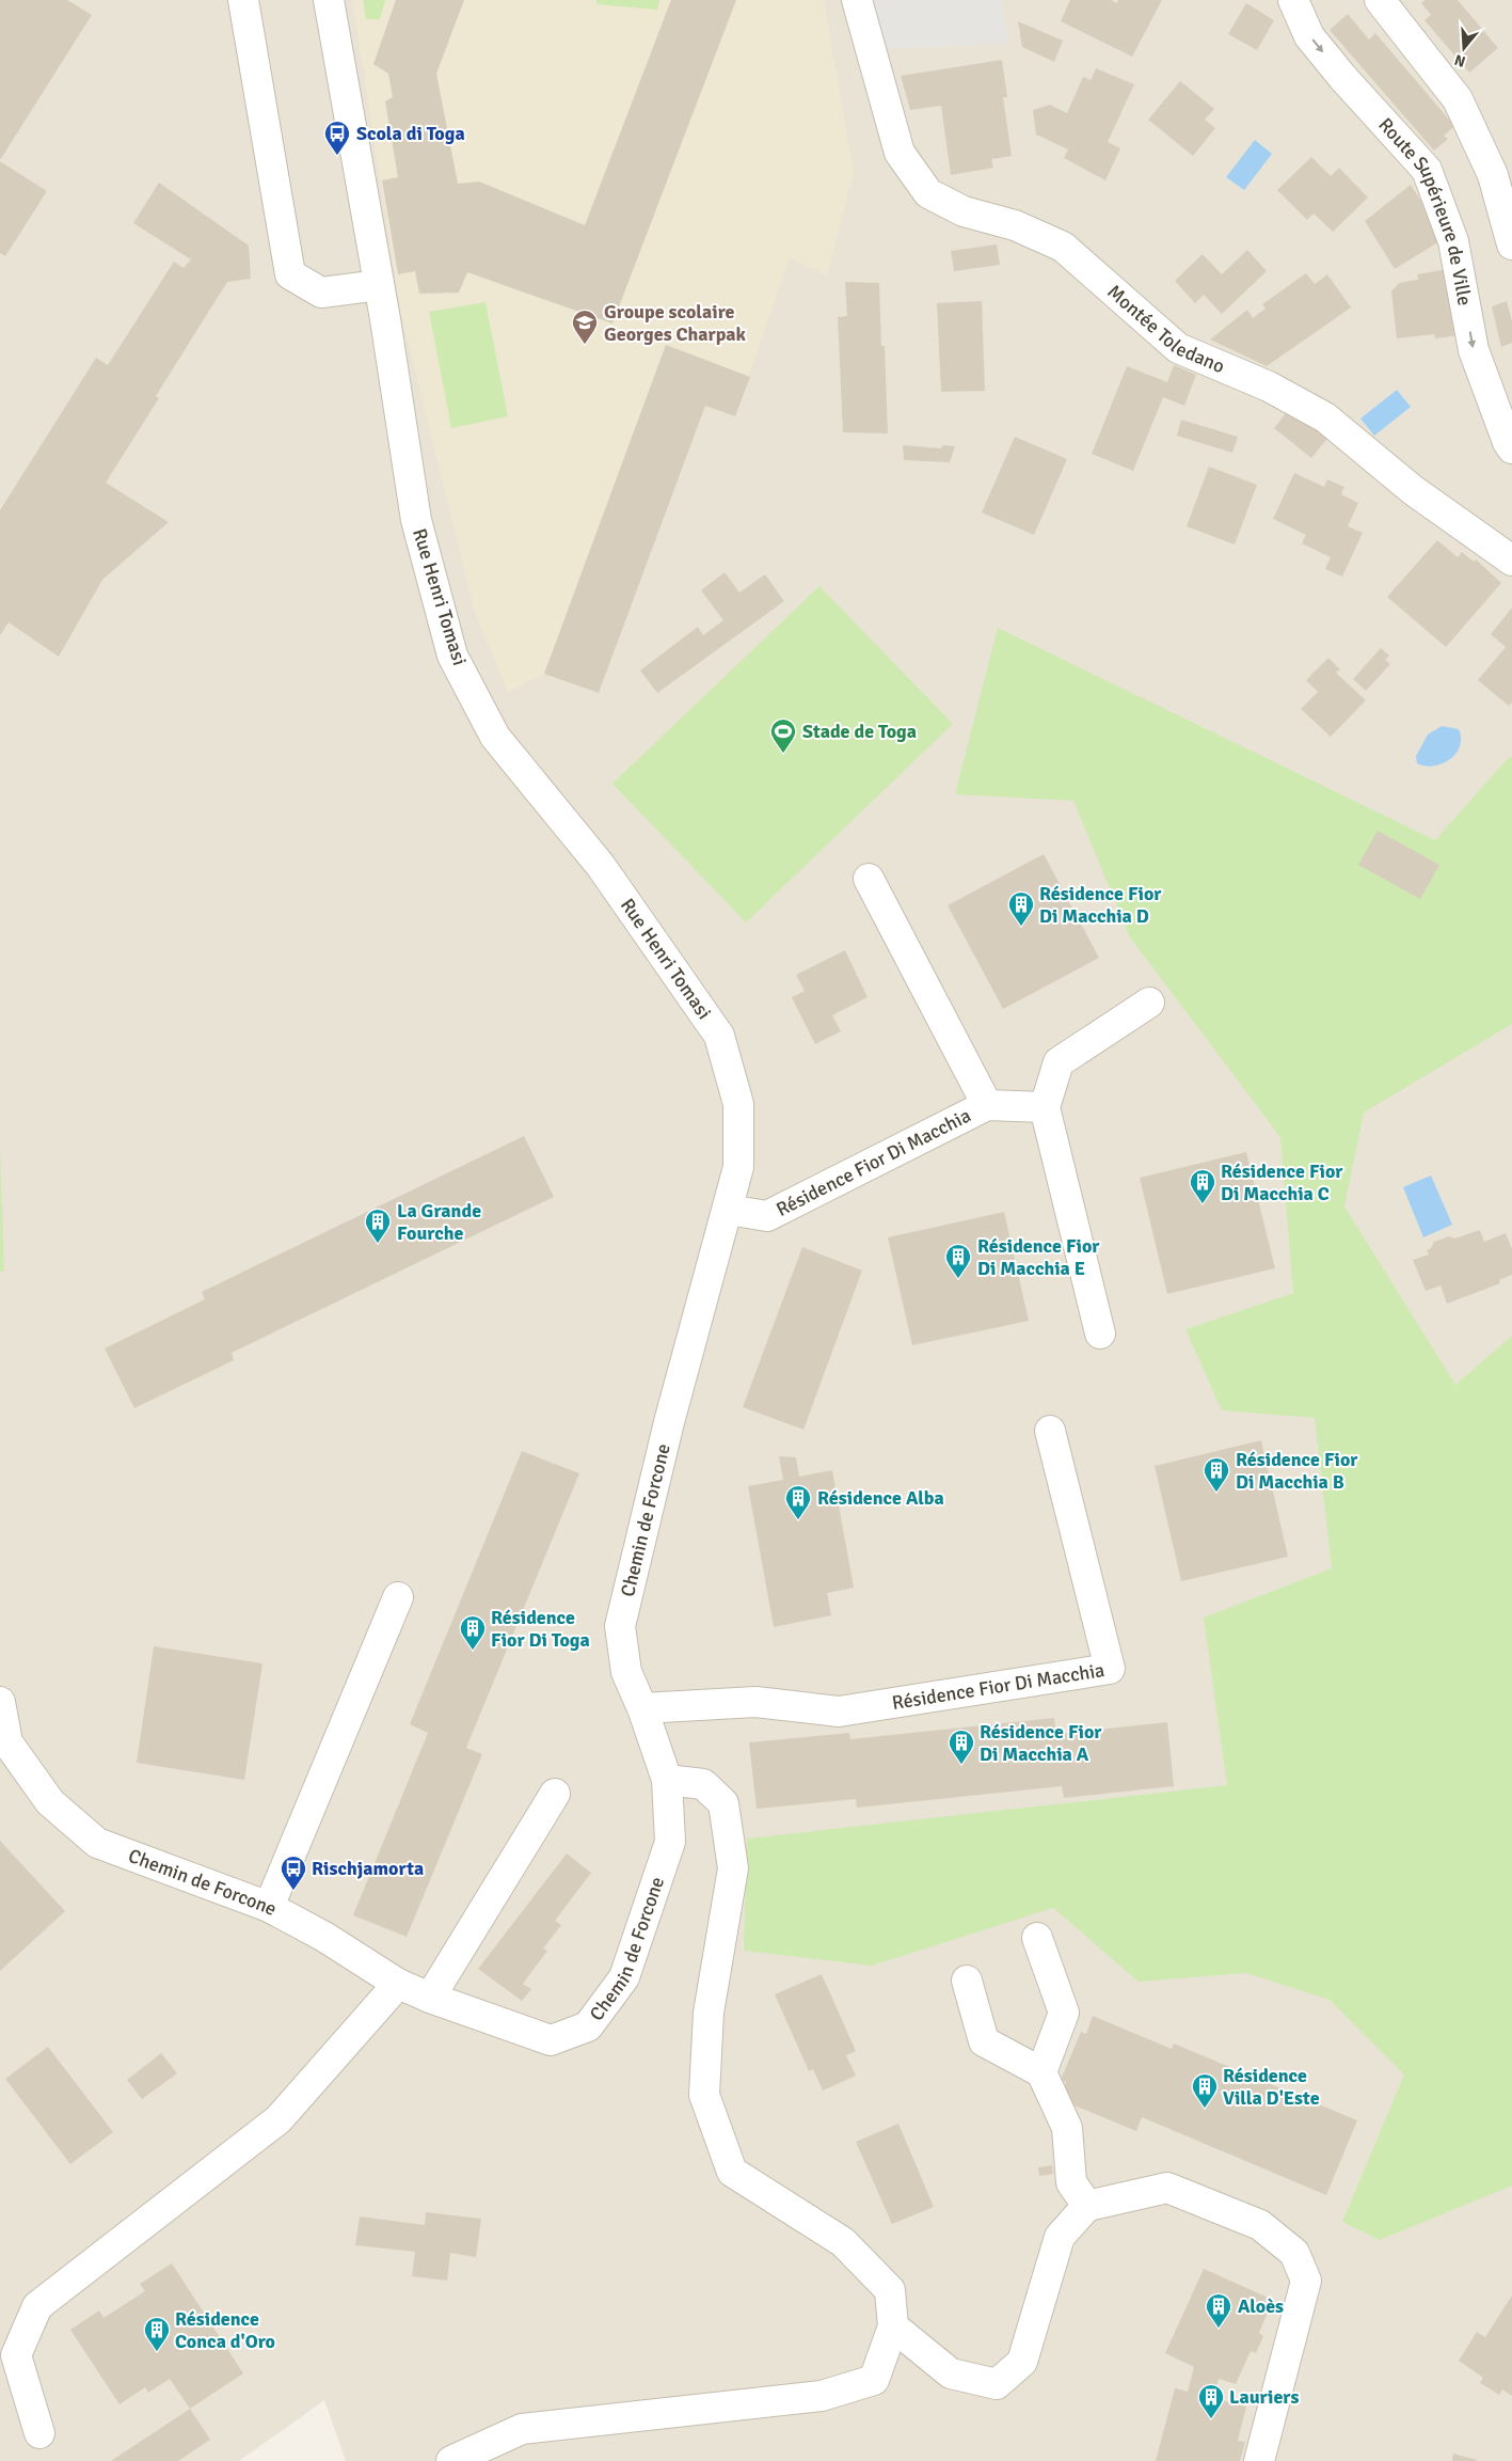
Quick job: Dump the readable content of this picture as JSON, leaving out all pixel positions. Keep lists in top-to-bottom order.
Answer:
{
  "streets": {
    "street": [
      "Route Supérieure de Ville",
      "Montée Toledano",
      "Rue Henri Tomasi",
      "Résidence Fior Di Macchia",
      "Chemin de Forcone"
    ]
  },
  "crossings": [
    ["Rue Henri Tomasi", "Résidence Fior Di Macchia"],
    ["Rue Henri Tomasi", "Chemin de Forcone"],
    ["Résidence Fior Di Macchia", "Chemin de Forcone"]
  ],
  "places": {
    "bus stop": ["Scola di Toga", "Rischjamorta"],
    "school or university": ["Groupe scolaire Georges Charpak"],
    "sports": ["Stade de Toga"],
    "building": [
      "Résidence Fior Di Macchia D",
      "Résidence Fior Di Macchia C",
      "La Grande Fourche",
      "Résidence Fior Di Macchia E",
      "Résidence Fior Di Macchia B",
      "Résidence Alba",
      "Résidence Fior Di Toga",
      "Résidence Fior Di Macchia A",
      "Résidence Villa D'Este",
      "Aloès",
      "Résidence Conca d'Oro",
      "Lauriers"
    ]
  },
  "north": "bottom"
}
